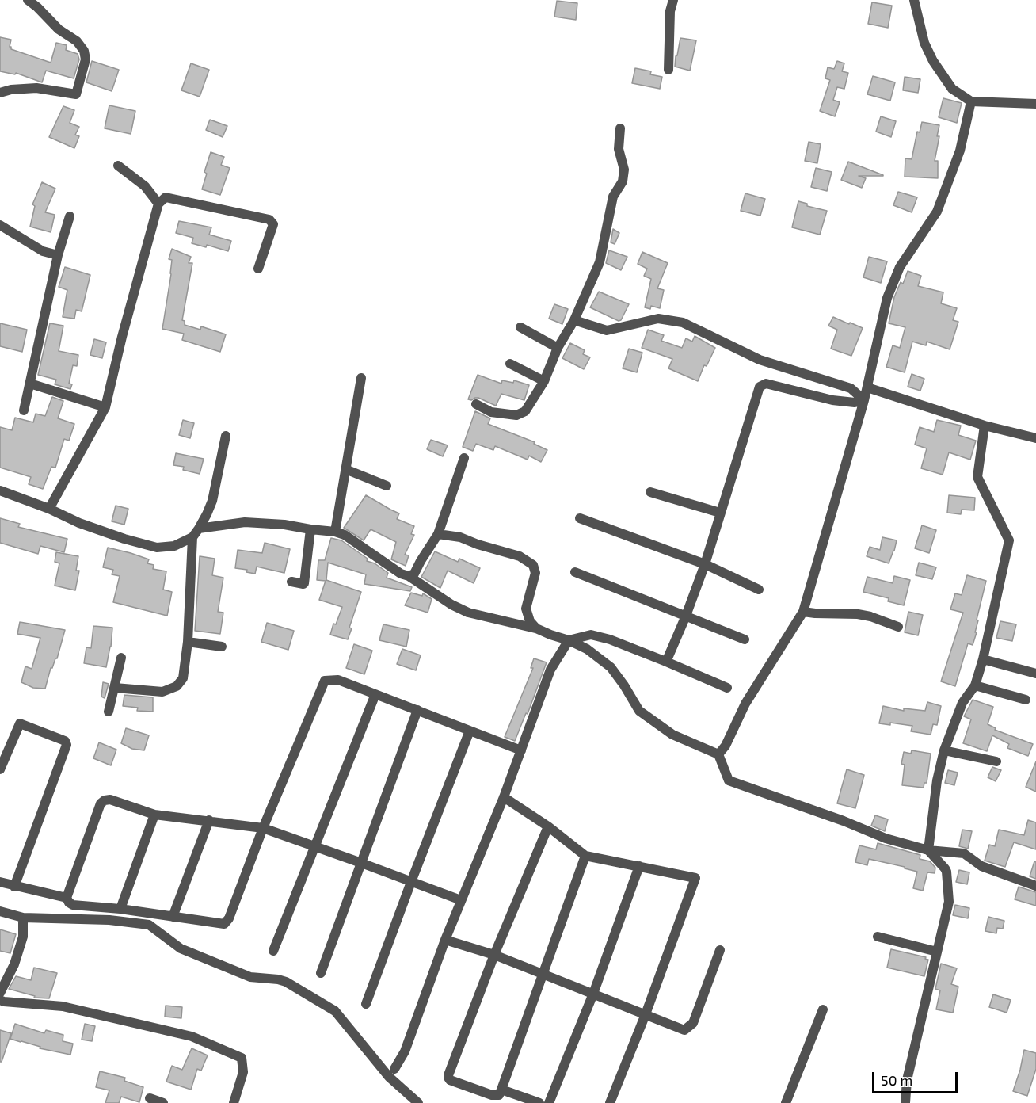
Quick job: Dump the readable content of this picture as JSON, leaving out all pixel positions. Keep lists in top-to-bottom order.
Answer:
{
  "scale_bar": "50 m"
}
